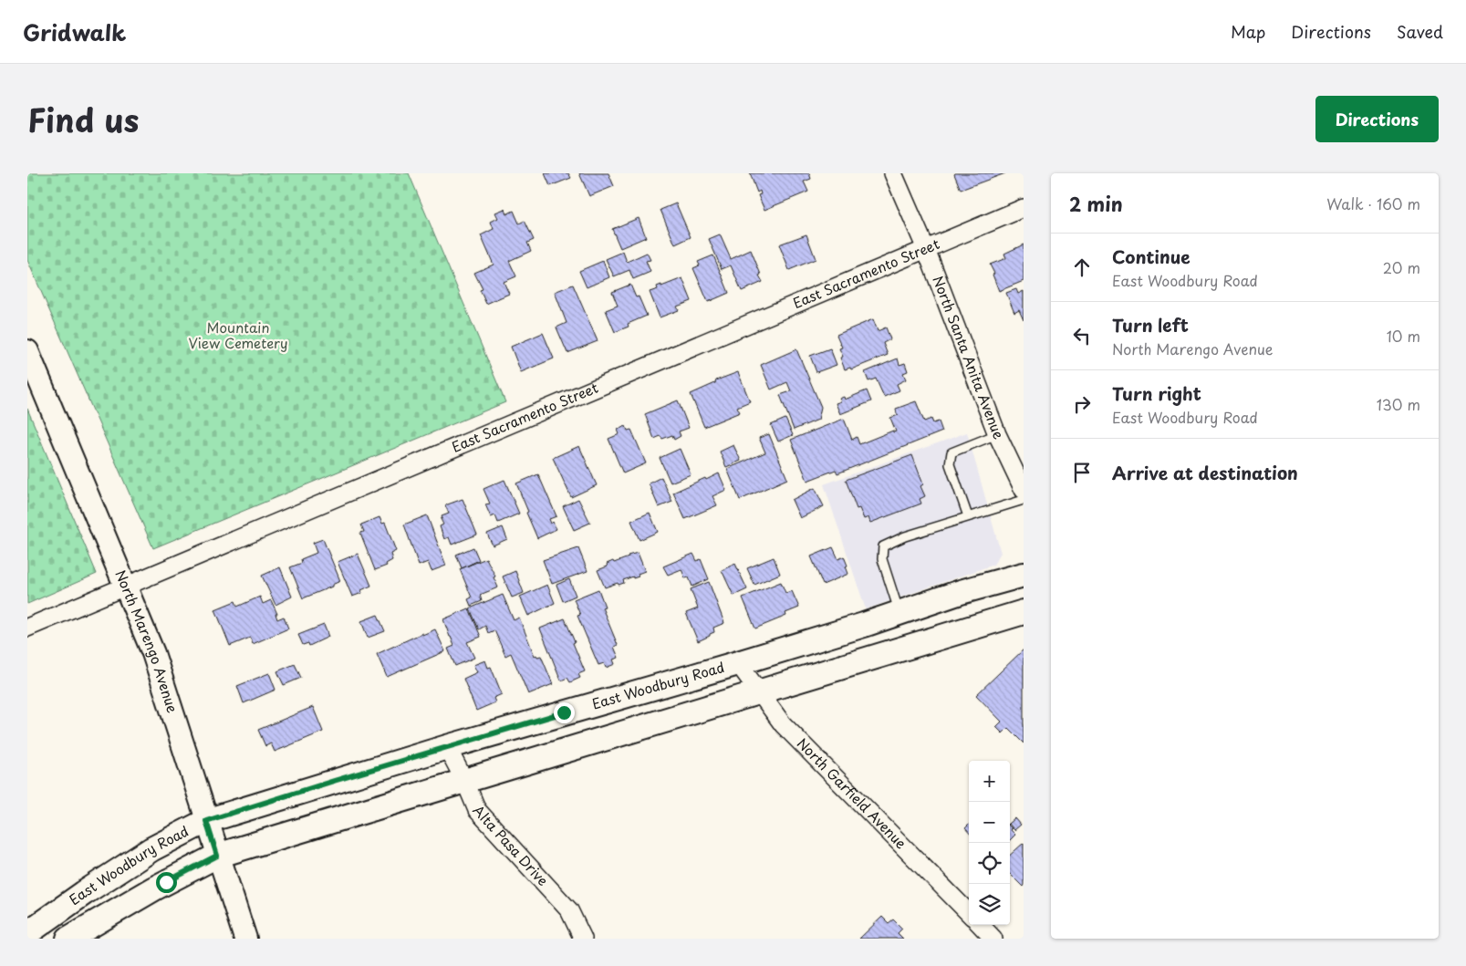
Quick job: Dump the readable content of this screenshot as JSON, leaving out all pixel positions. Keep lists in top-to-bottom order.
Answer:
{
  "streets": {
    "main road": ["East Woodbury Road"],
    "street": [
      "East Sacramento Street",
      "North Santa Anita Avenue",
      "North Marengo Avenue",
      "North Garfield Avenue",
      "Alta Pasa Drive"
    ]
  },
  "crossings": [
    ["East Sacramento Street", "North Santa Anita Avenue"],
    ["East Sacramento Street", "North Marengo Avenue"],
    ["North Marengo Avenue", "East Woodbury Road"],
    ["East Woodbury Road", "North Garfield Avenue"],
    ["East Woodbury Road", "Alta Pasa Drive"]
  ],
  "parks": ["Mountain View Cemetery"],
  "page": {
    "header": "Gridwalk",
    "nav": ["Map", "Directions", "Saved"],
    "title": "Find us",
    "buttons": "Directions",
    "heading": ["2 min", "Walk · 160 m"],
    "list": [
      ["Continue", "East Woodbury Road", "20 m"],
      ["Turn left", "North Marengo Avenue", "10 m"],
      ["Turn right", "East Woodbury Road", "130 m"],
      "Arrive at destination"
    ],
    "map_buttons": ["+", "−"]
  }
}
